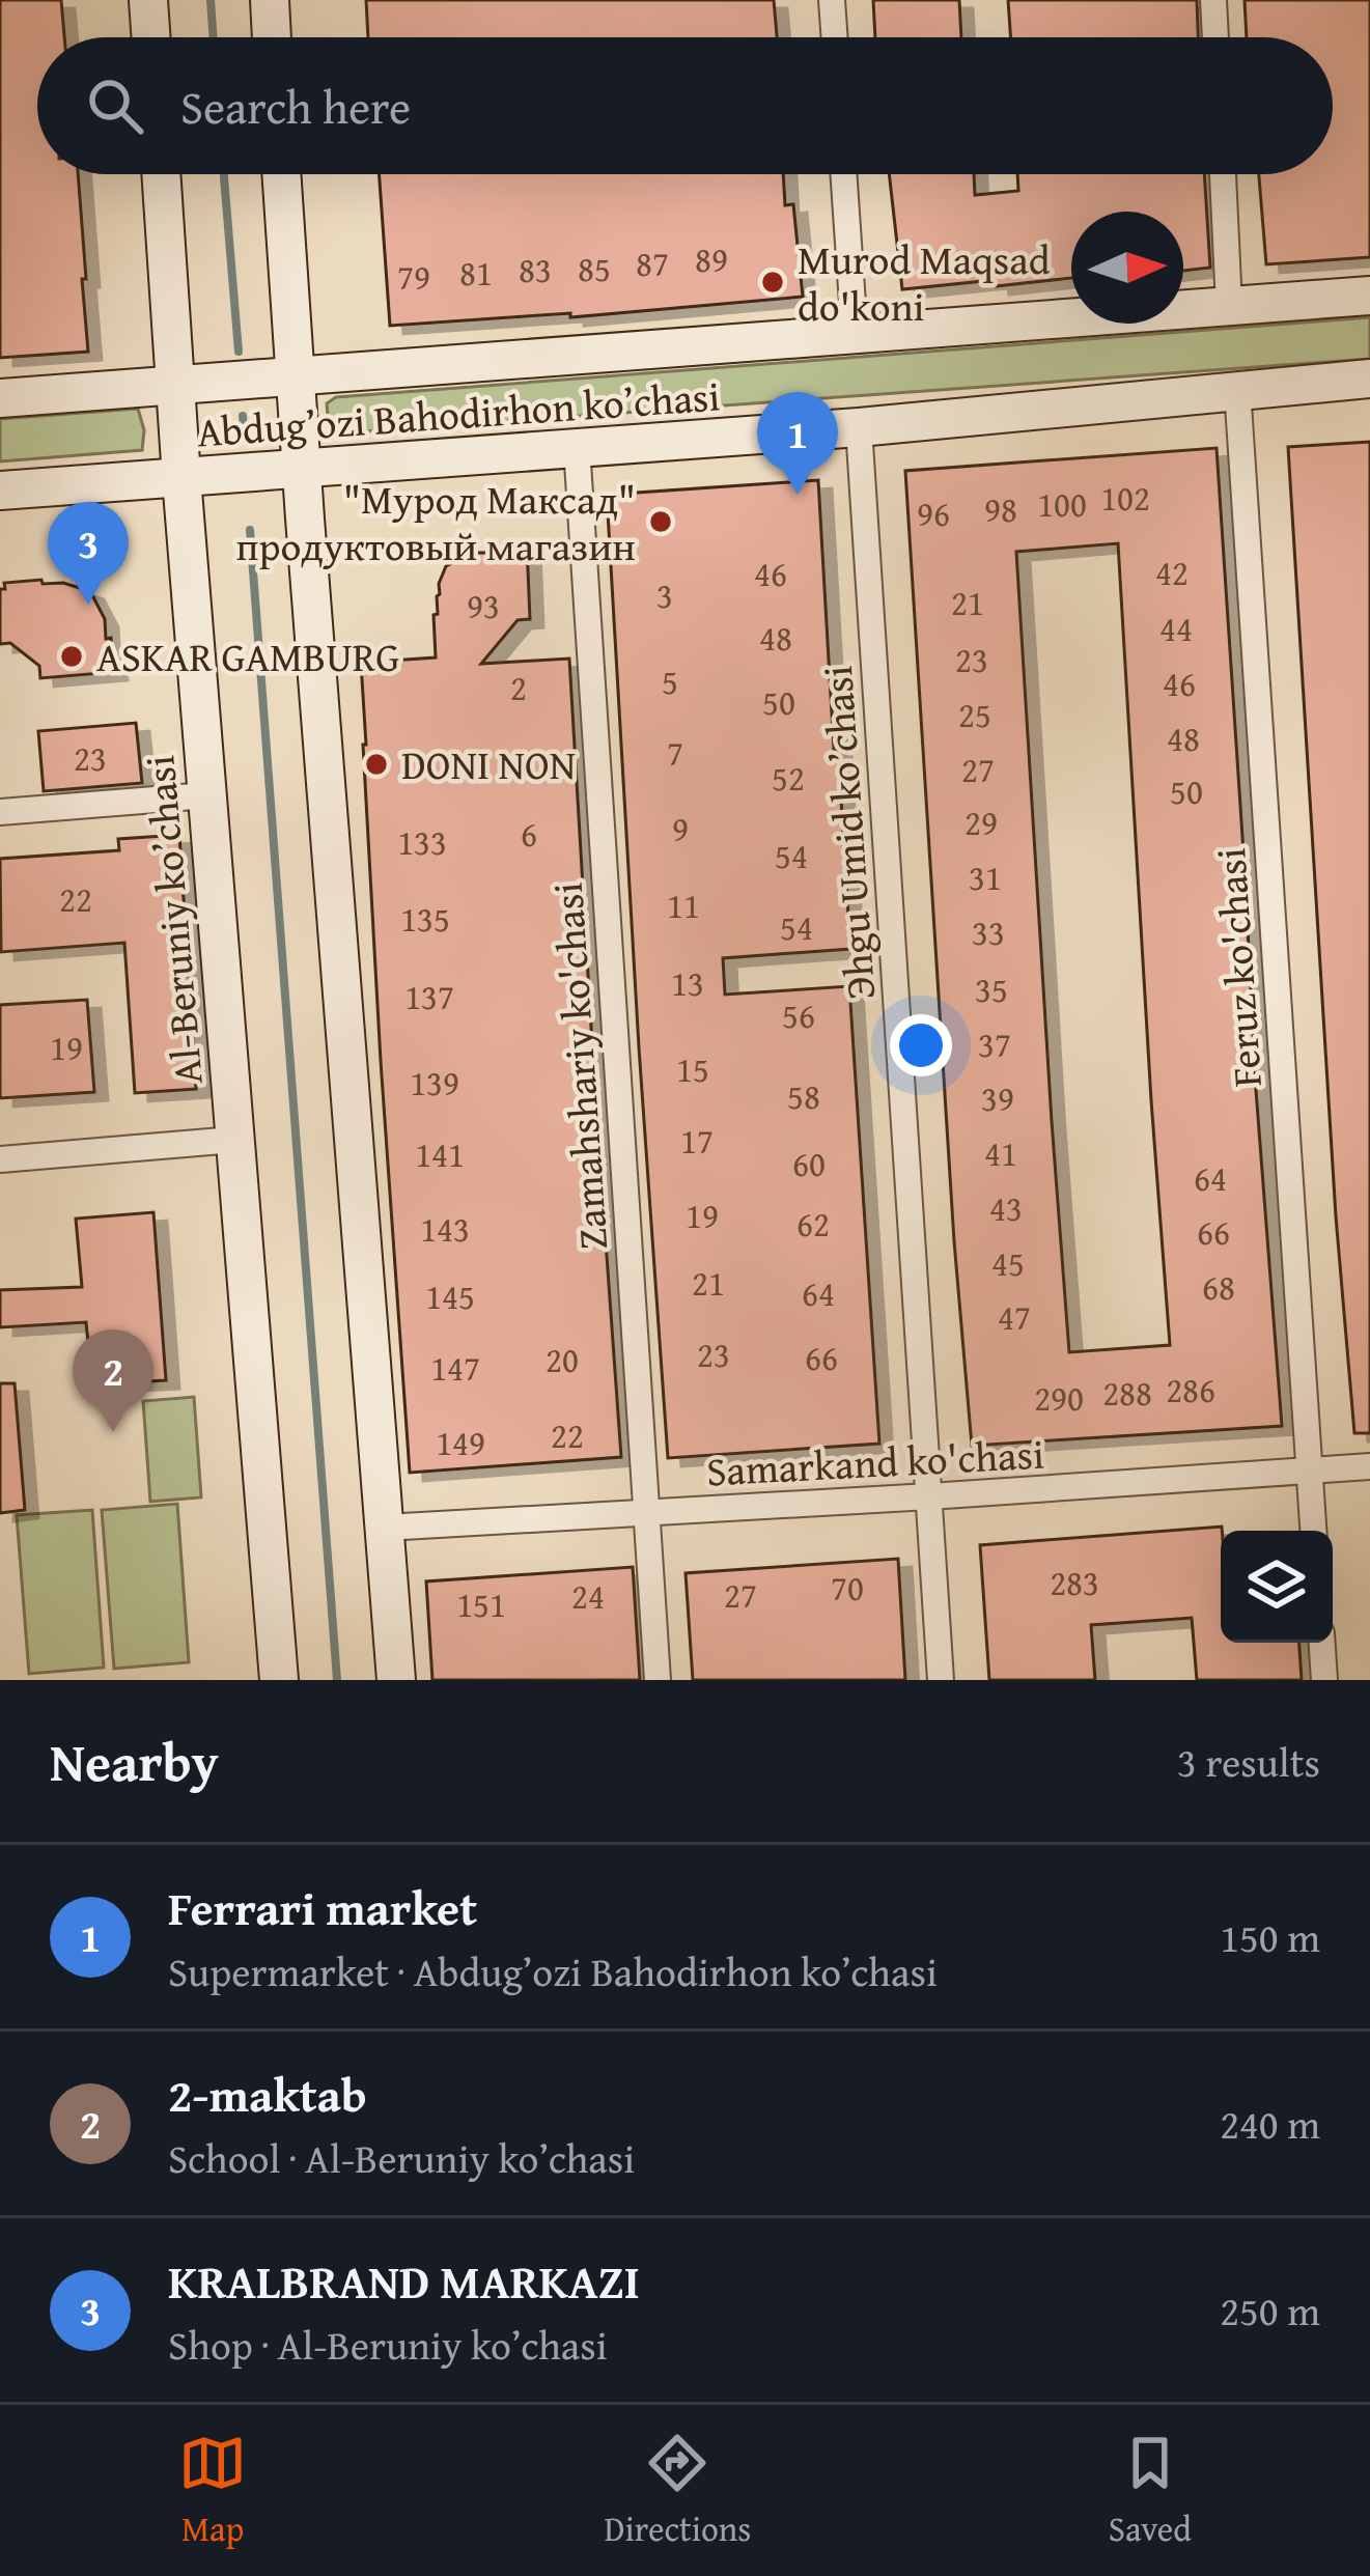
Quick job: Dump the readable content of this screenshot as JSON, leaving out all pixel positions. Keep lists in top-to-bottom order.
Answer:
{
  "streets": {
    "main road": ["Abdug’ozi Bahodirhon ko’chasi", "Al-Beruniy ko’chasi"],
    "street": [
      "Эhgu Umid ko’chasi",
      "Feruz ko'chasi",
      "Zamahshariy ko'chasi",
      "Samarkand ko'chasi"
    ]
  },
  "crossings": [
    ["Abdug’ozi Bahodirhon ko’chasi", "Эhgu Umid ko’chasi"],
    ["Abdug’ozi Bahodirhon ko’chasi", "Al-Beruniy ko’chasi"],
    ["Abdug’ozi Bahodirhon ko’chasi", "Feruz ko'chasi"],
    ["Abdug’ozi Bahodirhon ko’chasi", "Zamahshariy ko'chasi"],
    ["Эhgu Umid ko’chasi", "Samarkand ko'chasi"],
    ["Feruz ko'chasi", "Samarkand ko'chasi"],
    ["Zamahshariy ko'chasi", "Samarkand ko'chasi"]
  ],
  "places": [
    "Murod Maqsad do'koni",
    "\"Мурод Максад\" продуктовый магазин",
    "ASKAR GAMBURG",
    "DONI NON"
  ],
  "house_numbers": [
    "89",
    "87",
    "85",
    "83",
    "81",
    "79",
    "102",
    "100",
    "98",
    "96",
    "42",
    "46",
    "3",
    "21",
    "93",
    "44",
    "48",
    "23",
    "5",
    "46",
    "2",
    "50",
    "25",
    "48",
    "7",
    "23",
    "27",
    "52",
    "50",
    "29",
    "9",
    "6",
    "133",
    "54",
    "31",
    "22",
    "11",
    "135",
    "54",
    "33",
    "13",
    "35",
    "137",
    "56",
    "37",
    "19",
    "15",
    "139",
    "58",
    "39",
    "17",
    "41",
    "141",
    "60",
    "64",
    "43",
    "19",
    "62",
    "143",
    "66",
    "45",
    "21",
    "68",
    "64",
    "145",
    "47",
    "23",
    "66",
    "20",
    "147",
    "286",
    "288",
    "290",
    "22",
    "149",
    "283",
    "70",
    "27",
    "24",
    "151"
  ],
  "north": "right",
  "page": {
    "search": "Search here",
    "pins": ["1", "3", "2"],
    "heading": ["Nearby", "3 results"],
    "list": [
      {
        "mark": "1",
        "name": "Ferrari market",
        "note": "Supermarket · Abdug’ozi Bahodirhon ko’chasi",
        "value": "150 m"
      },
      {
        "mark": "2",
        "name": "2-maktab",
        "note": "School · Al-Beruniy ko’chasi",
        "value": "240 m"
      },
      {
        "mark": "3",
        "name": "KRALBRAND MARKAZI",
        "note": "Shop · Al-Beruniy ko’chasi",
        "value": "250 m"
      }
    ],
    "nav": ["Map", "Directions", "Saved"]
  }
}
